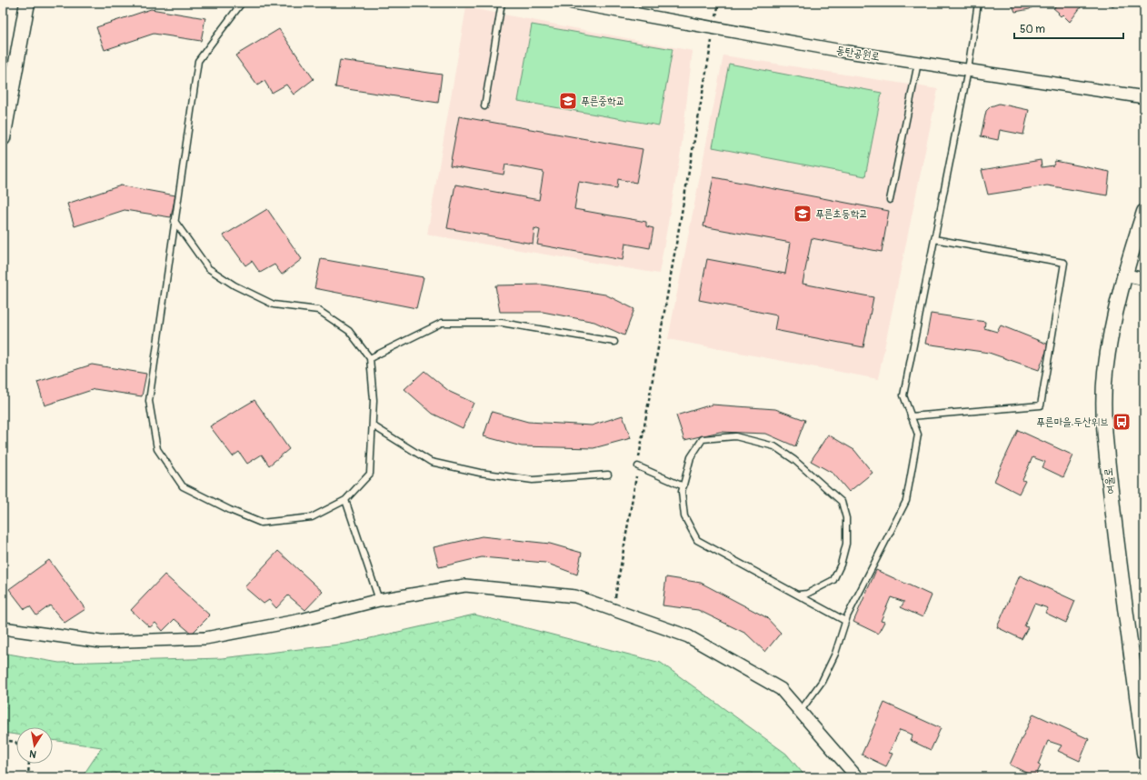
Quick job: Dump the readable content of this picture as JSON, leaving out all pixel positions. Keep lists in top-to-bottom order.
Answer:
{
  "streets": {
    "street": ["동탄공원로", "여울로"]
  },
  "places": {
    "school or university": ["푸른중학교", "푸른초등학교"],
    "bus stop": ["푸른마을.두산위브"]
  },
  "scale_bar": "50 m",
  "north": "bottom"
}
